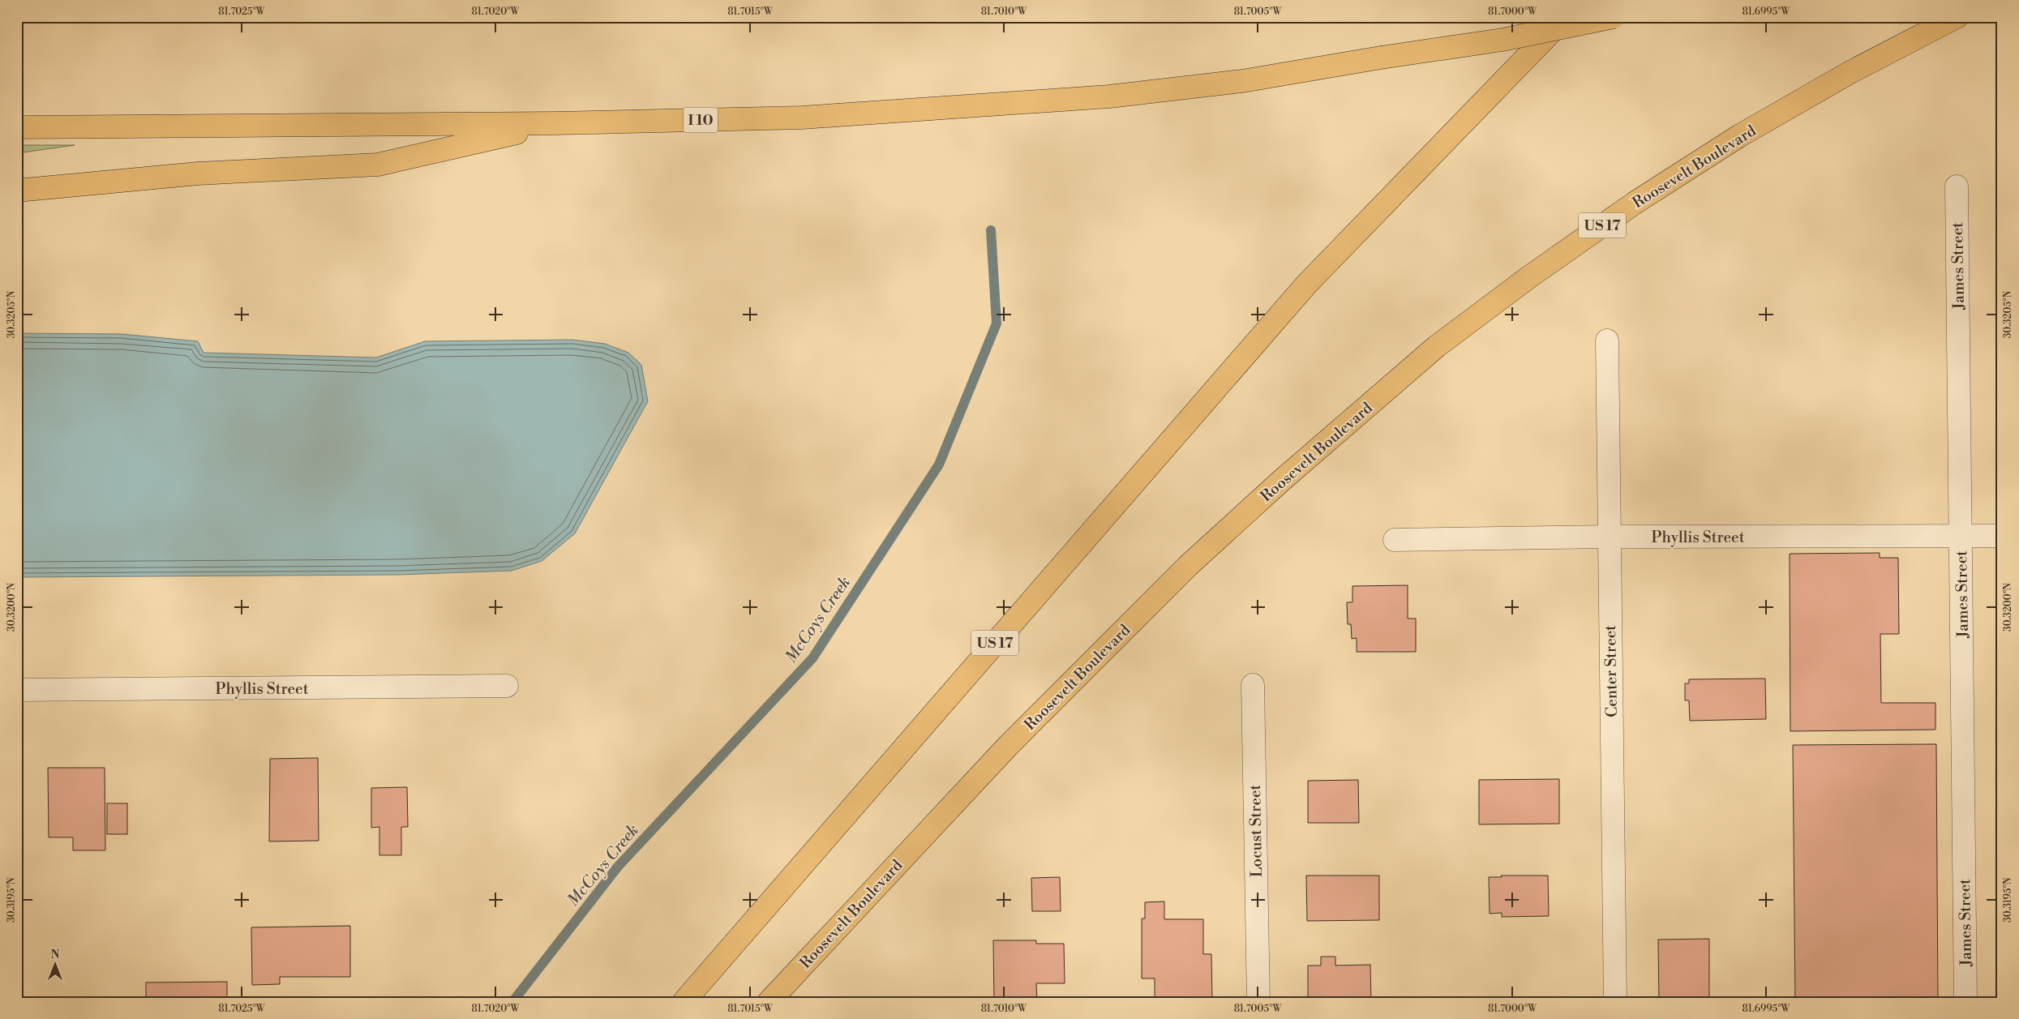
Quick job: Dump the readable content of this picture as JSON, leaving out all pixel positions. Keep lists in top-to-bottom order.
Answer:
{
  "streets": {
    "highway": ["I 10", "Roosevelt Boulevard", "US 17"],
    "street": [
      "James Street",
      "Phyllis Street",
      "Center Street",
      "Locust Street"
    ]
  },
  "crossings": [
    ["James Street", "Phyllis Street"],
    ["Phyllis Street", "Center Street"]
  ],
  "water": ["McCoys Creek"],
  "north": "top",
  "coordinates": [
    "81.7025°W",
    "81.7020°W",
    "81.7015°W",
    "81.7010°W",
    "81.7005°W",
    "81.7000°W",
    "81.6995°W",
    "30.3205°N",
    "30.3200°N",
    "30.3195°N"
  ]
}
